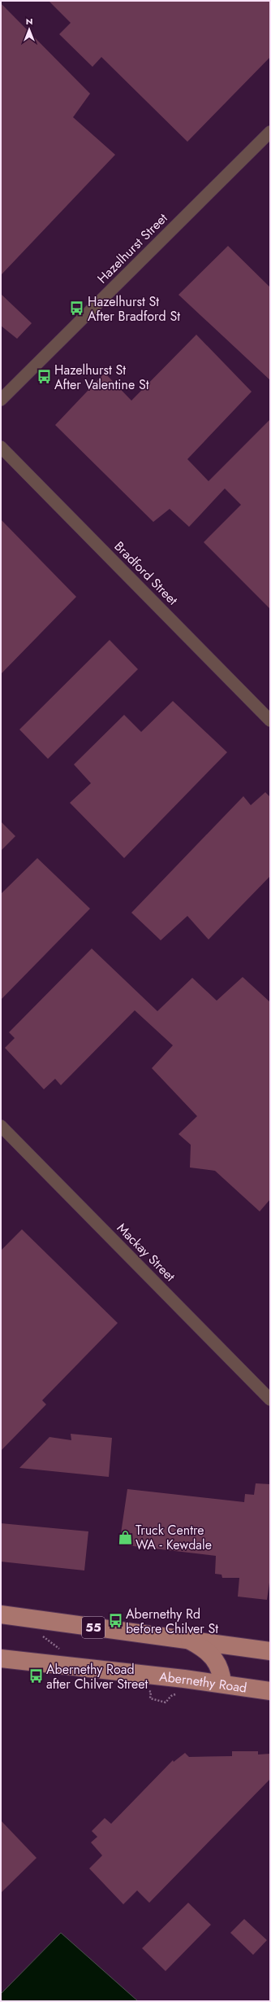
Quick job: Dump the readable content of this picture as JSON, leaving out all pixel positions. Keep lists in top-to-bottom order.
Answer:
{
  "streets": {
    "main road": ["55", "Abernethy Road"],
    "street": ["Hazelhurst Street", "Bradford Street", "Mackay Street"]
  },
  "places": {
    "bus stop": [
      "Hazelhurst St After Bradford St",
      "Hazelhurst St After Valentine St",
      "Abernethy Rd before Chilver St",
      "Abernethy Road after Chilver Street"
    ],
    "shop": ["Truck Centre WA - Kewdale"]
  },
  "north": "top"
}
